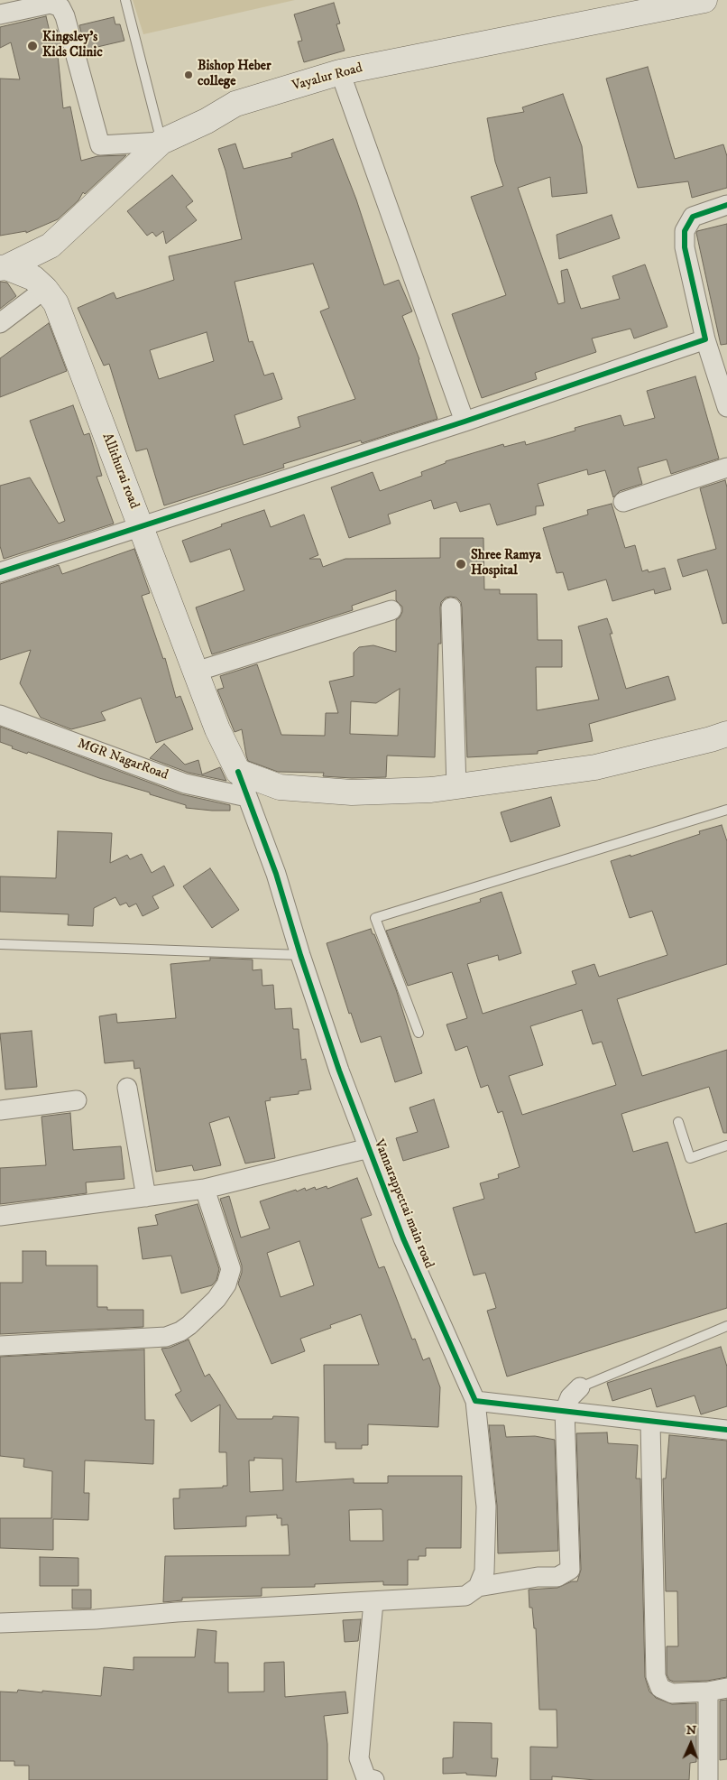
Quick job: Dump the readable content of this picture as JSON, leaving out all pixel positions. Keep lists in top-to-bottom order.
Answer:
{
  "streets": {
    "main road": ["Vayalur Road", "Allithurai road"],
    "street": ["MGR NagarRoad", "Vannarappettai main road"]
  },
  "crossings": [
    ["Vayalur Road", "Allithurai road"],
    ["Allithurai road", "Vannarappettai main road"],
    ["MGR NagarRoad", "Vannarappettai main road"]
  ],
  "places": ["Kingsley's Kids Clinic", "Bishop Heber college", "Shree Ramya Hospital"],
  "north": "top"
}
